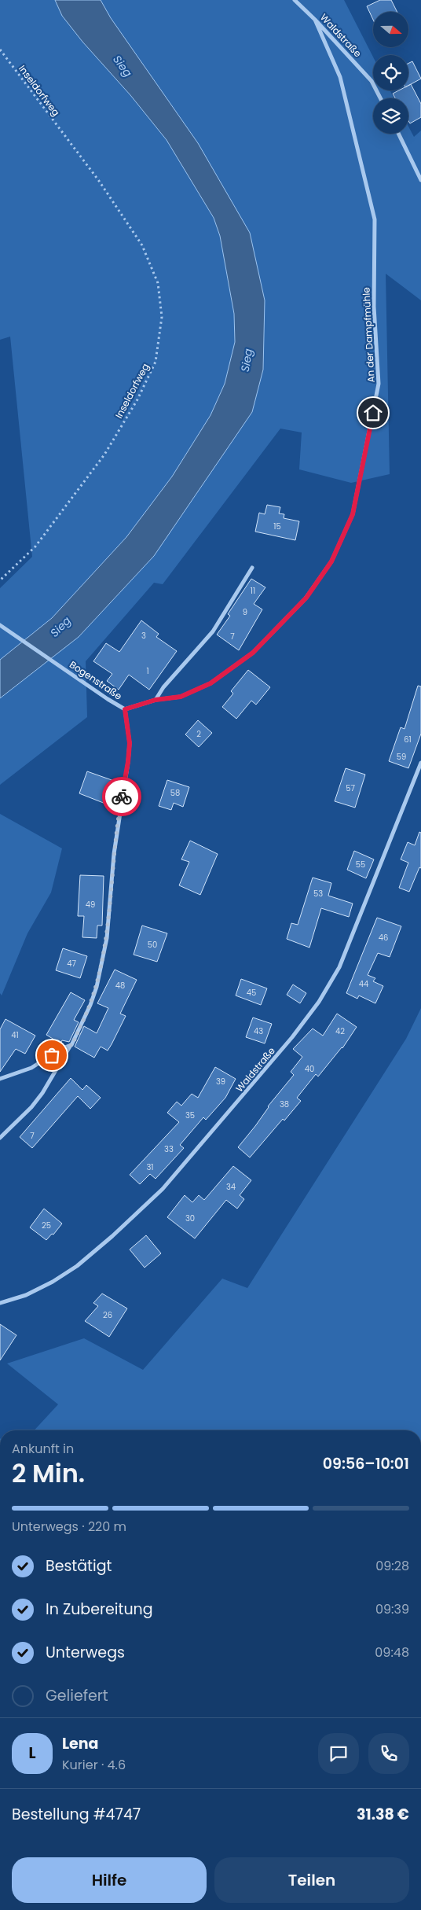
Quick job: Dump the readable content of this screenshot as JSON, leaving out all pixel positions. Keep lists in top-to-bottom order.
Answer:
{
  "streets": {
    "street": ["Waldstraße", "An der Dampfmühle", "Bogenstraße"],
    "path": ["Inseldorfweg"]
  },
  "crossings": [
    ["Waldstraße", "An der Dampfmühle"],
    ["An der Dampfmühle", "Bogenstraße"]
  ],
  "water": ["Sieg"],
  "house_numbers": [
    "15",
    "11",
    "9",
    "3",
    "7",
    "1",
    "2",
    "61",
    "59",
    "57",
    "58",
    "55",
    "53",
    "49",
    "46",
    "50",
    "47",
    "44",
    "48",
    "45",
    "43",
    "42",
    "41",
    "40",
    "39",
    "38",
    "35",
    "7",
    "33",
    "31",
    "34",
    "30",
    "25",
    "26"
  ],
  "north": "right",
  "page": {
    "heading": ["2 Min.", "Ankunft in", "09:56–10:01"],
    "panel": [
      "Lena",
      "Kurier · 4.6",
      "Bestellung #4747",
      "31.38 €"
    ],
    "bar": "Unterwegs · 220 m",
    "list": [
      ["Bestätigt", "09:28"],
      ["In Zubereitung", "09:39"],
      ["Unterwegs", "09:48"],
      "Geliefert"
    ],
    "round": "L",
    "buttons": ["Hilfe", "Teilen"]
  }
}
